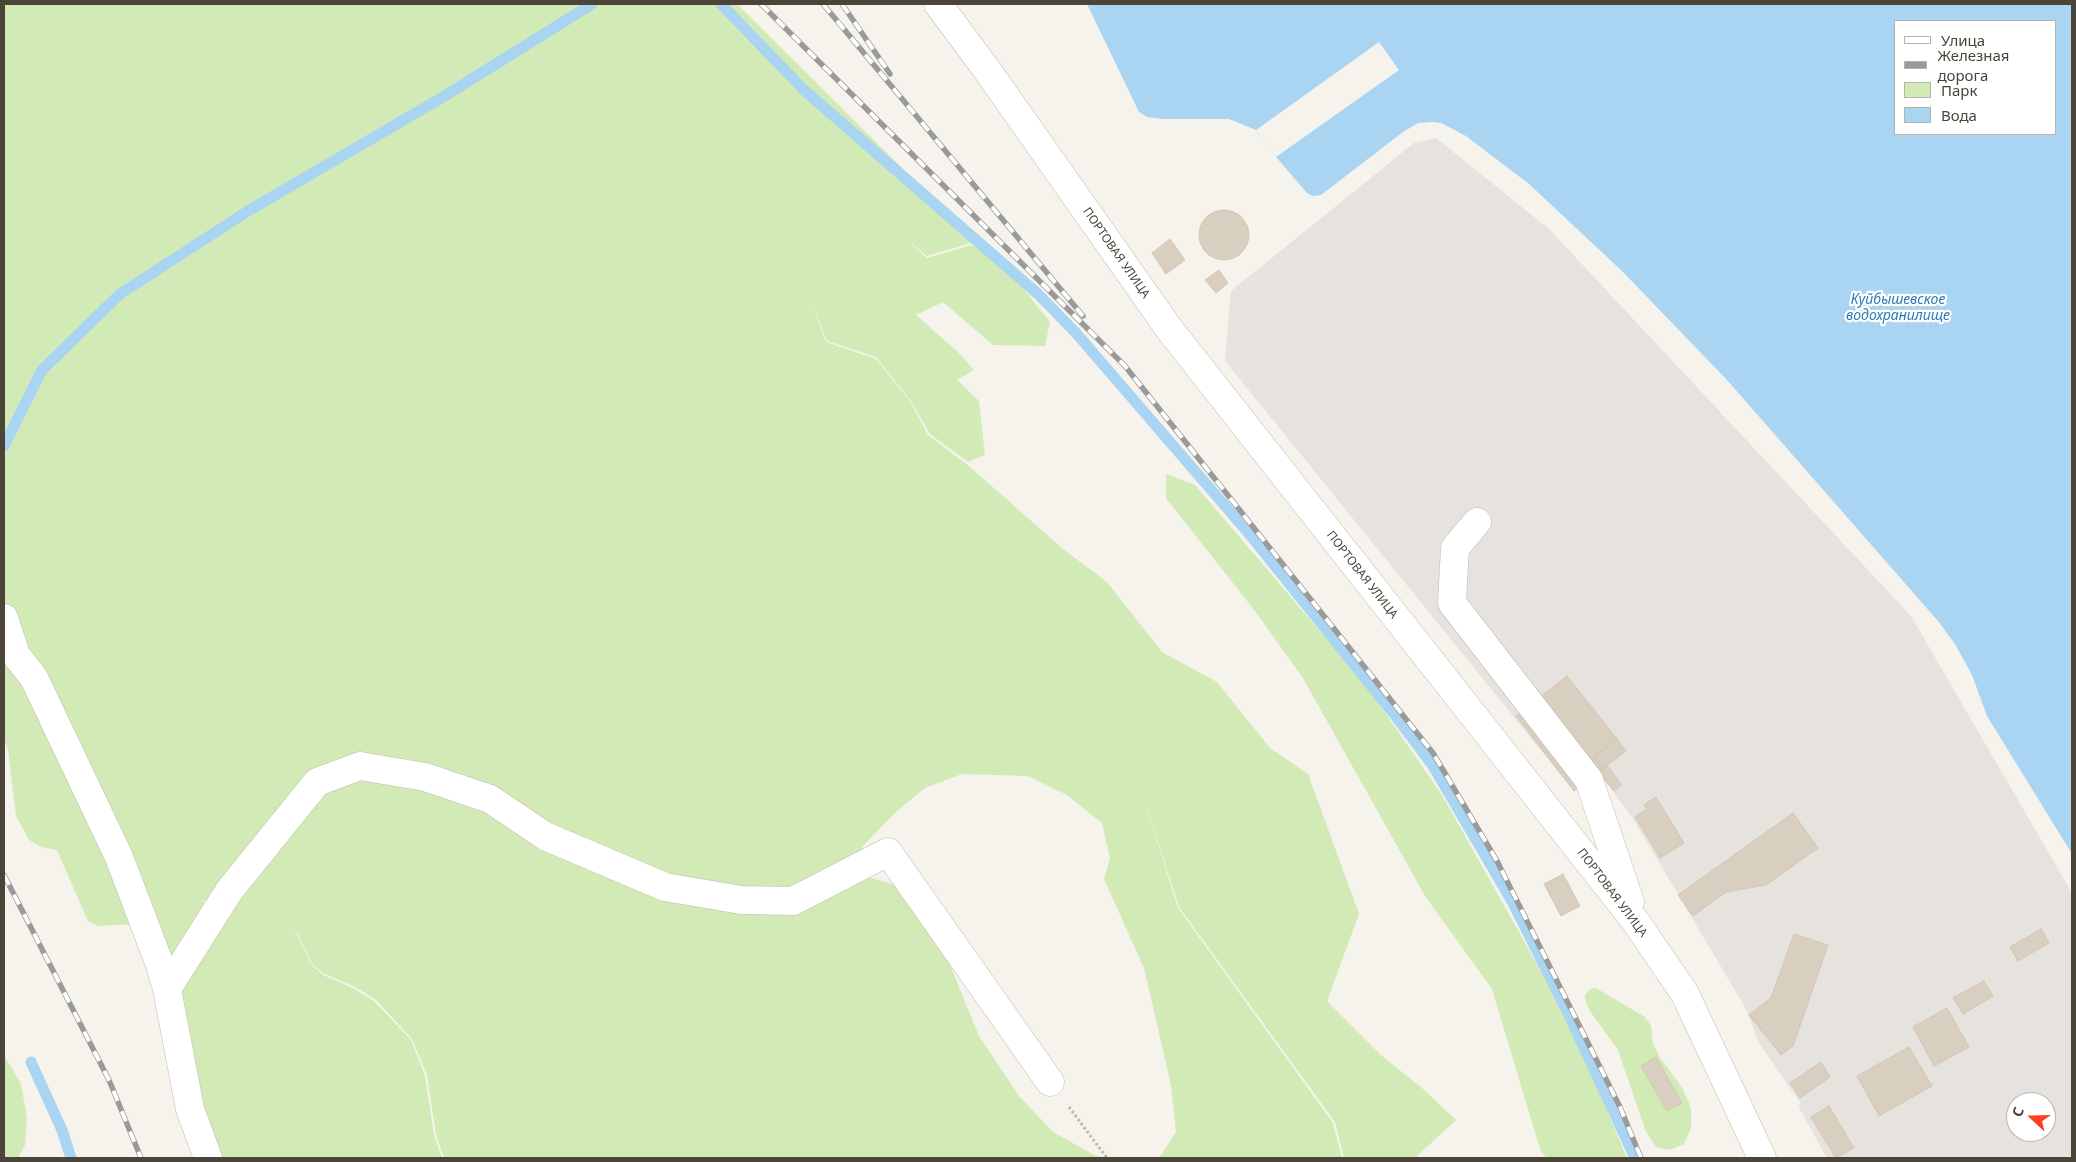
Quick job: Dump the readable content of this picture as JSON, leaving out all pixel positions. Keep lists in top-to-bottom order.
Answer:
{
  "streets": {
    "street": ["ПОРТОВАЯ УЛИЦА"]
  },
  "water": ["Куйбышевское водохранилище"],
  "legend": [
    "Улица",
    "Железная дорога",
    "Парк",
    "Вода"
  ],
  "north": "left"
}
